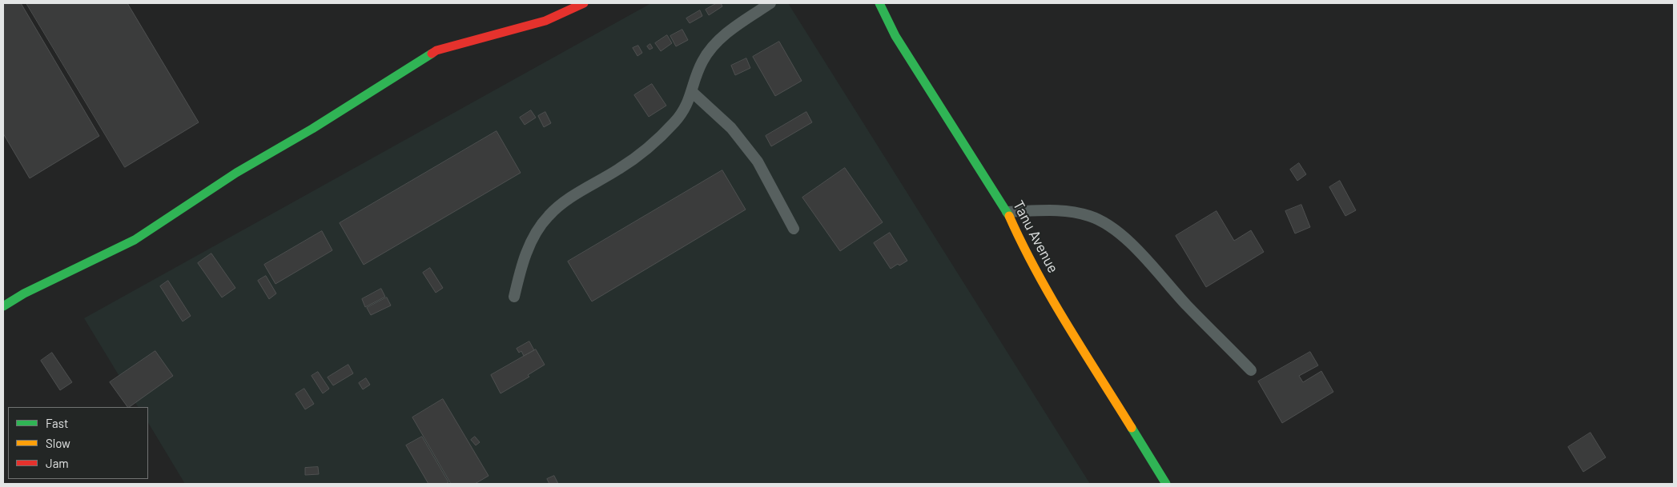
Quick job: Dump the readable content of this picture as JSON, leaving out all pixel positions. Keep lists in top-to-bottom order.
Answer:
{
  "streets": {
    "street": ["Tanu Avenue"]
  },
  "legend": ["Fast", "Slow", "Jam"]
}
